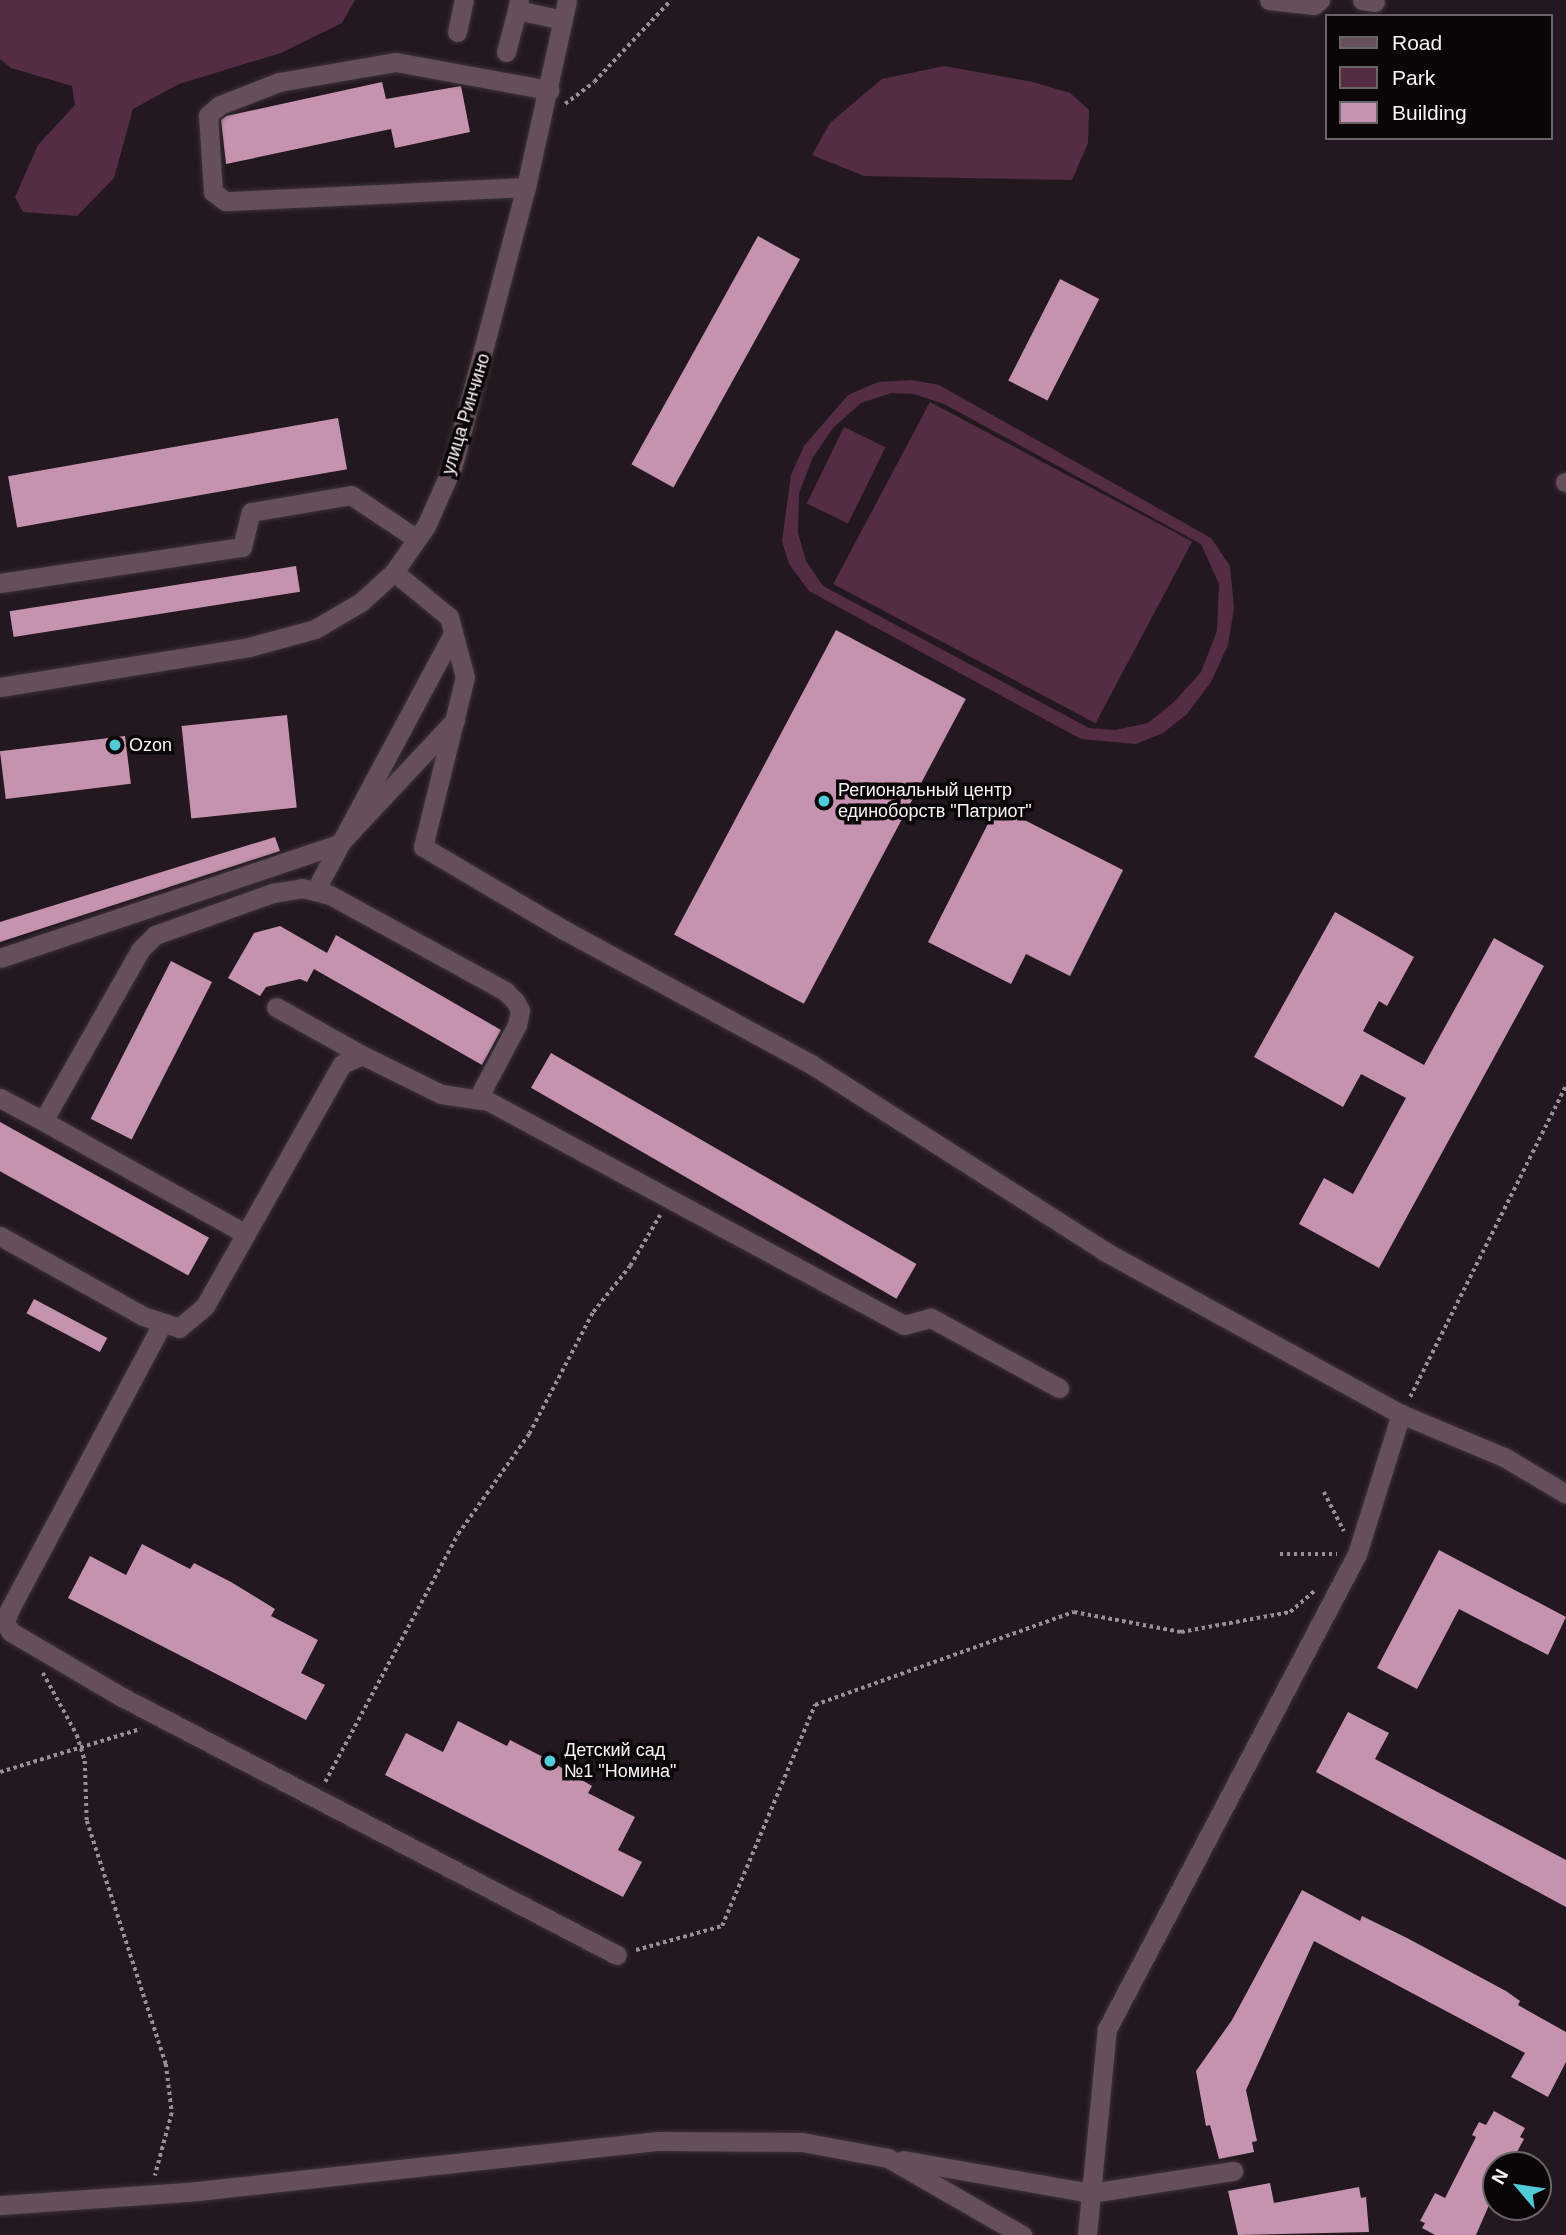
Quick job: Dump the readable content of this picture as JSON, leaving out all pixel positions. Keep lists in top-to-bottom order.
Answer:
{
  "streets": {
    "street": ["улица Ринчино"]
  },
  "places": ["Ozon", "Региональный центр единоборств \"Патриот\"", "Детский сад №1 \"Номина\""],
  "legend": ["Road", "Park", "Building"],
  "north": "top left"
}
